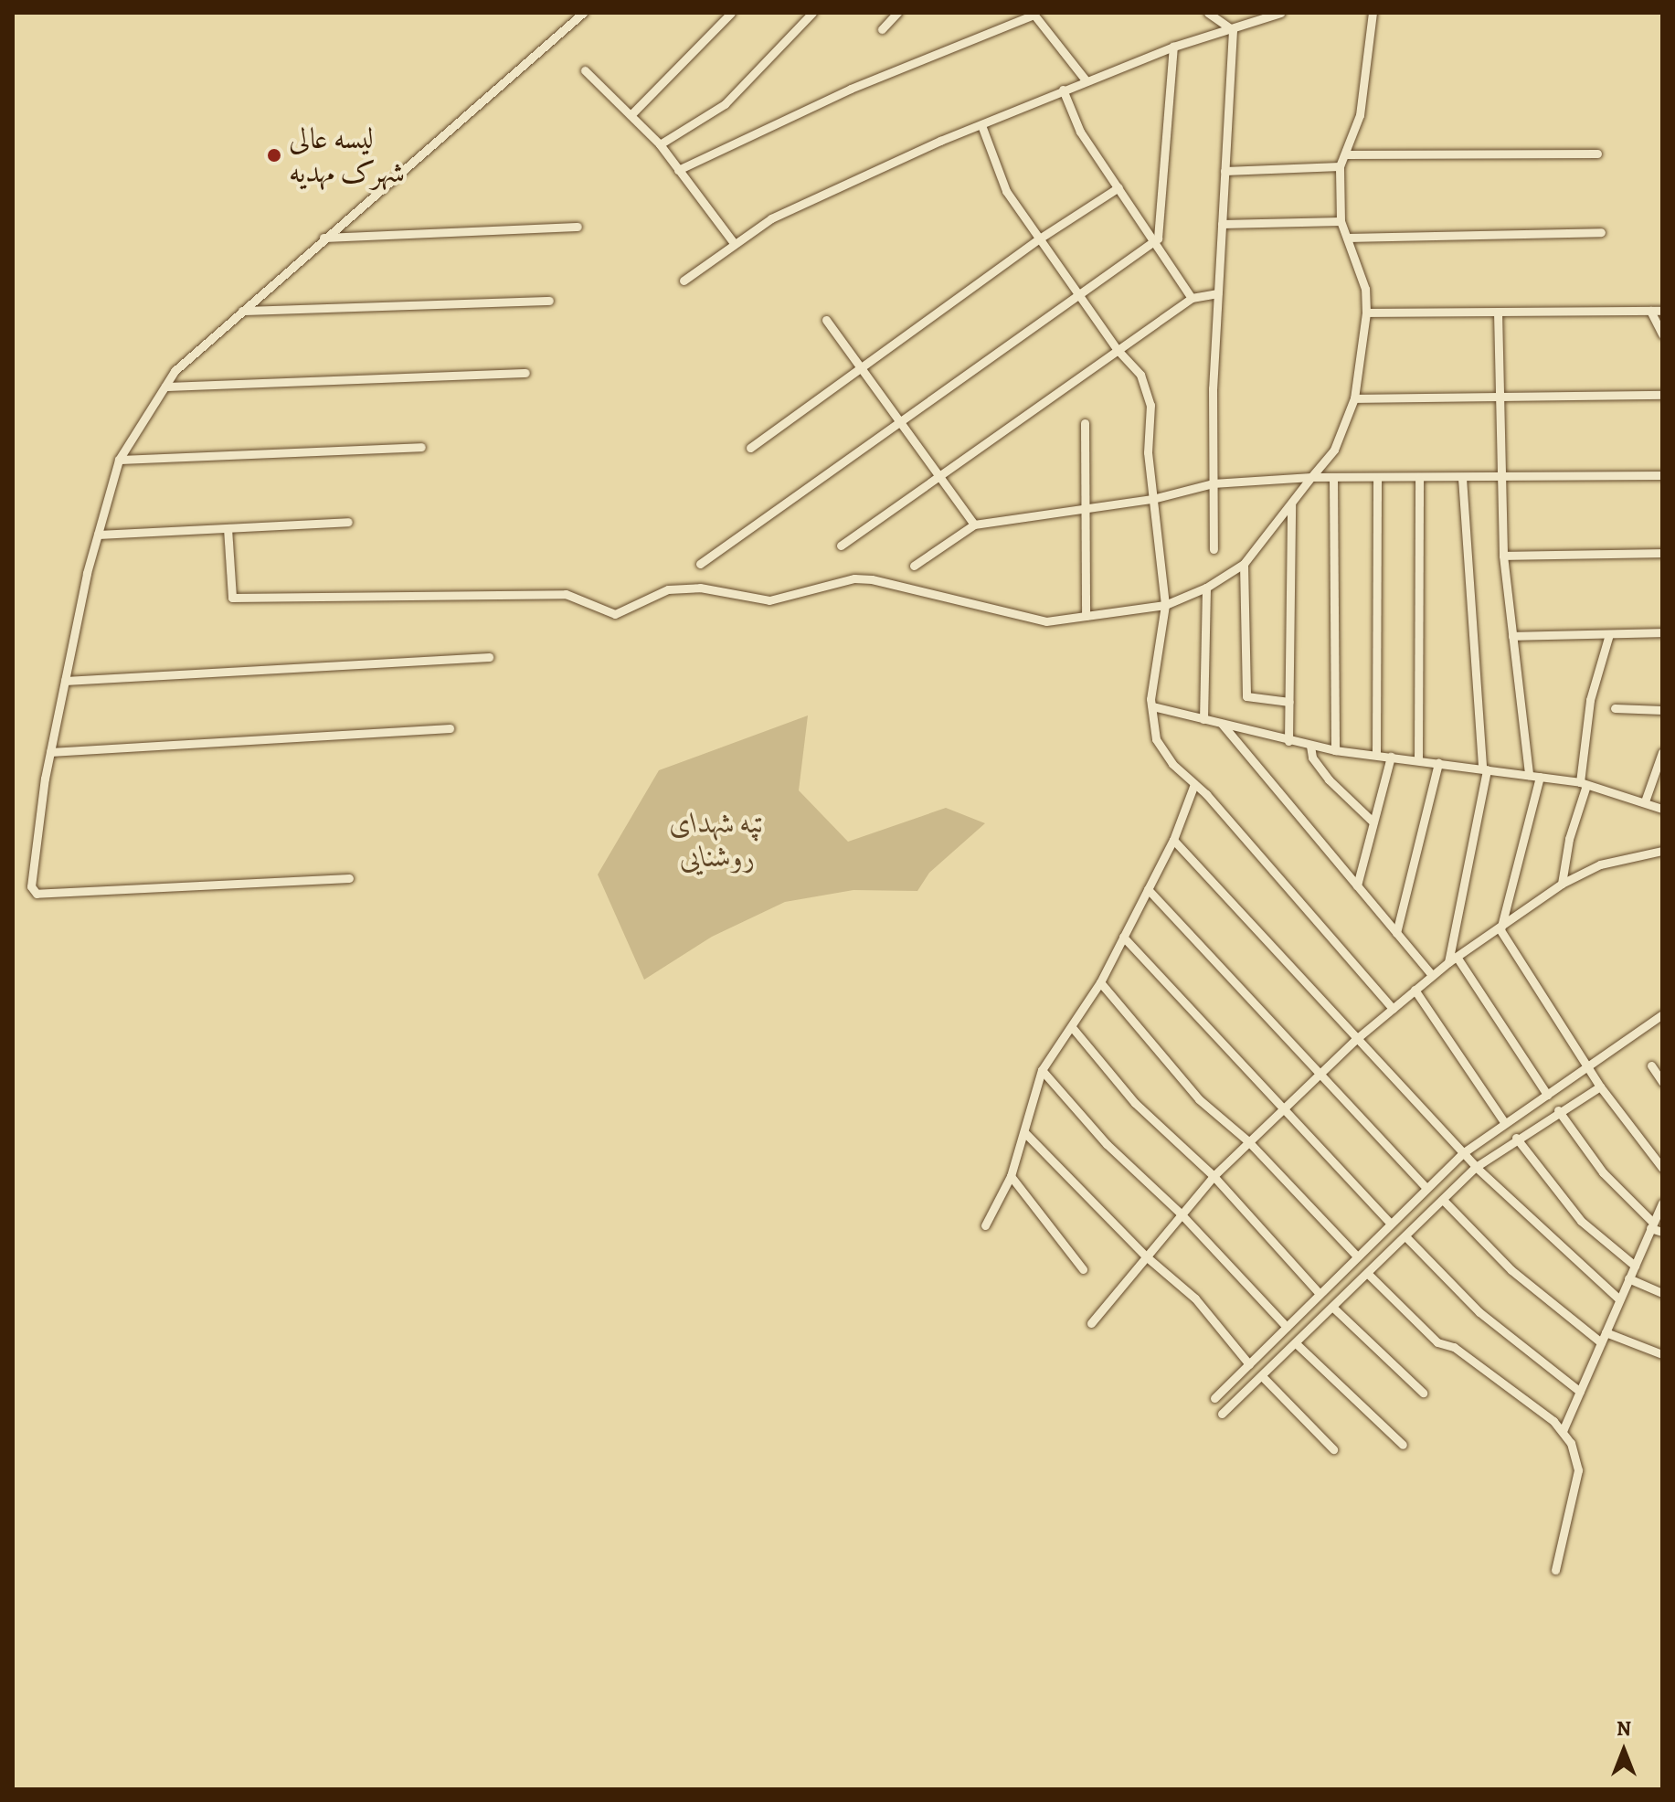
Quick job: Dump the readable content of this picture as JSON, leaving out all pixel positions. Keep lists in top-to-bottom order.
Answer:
{
  "parks": ["تپه شهدای روشنایی"],
  "places": ["لیسه عالی شهرک مهدیه"],
  "north": "top"
}
